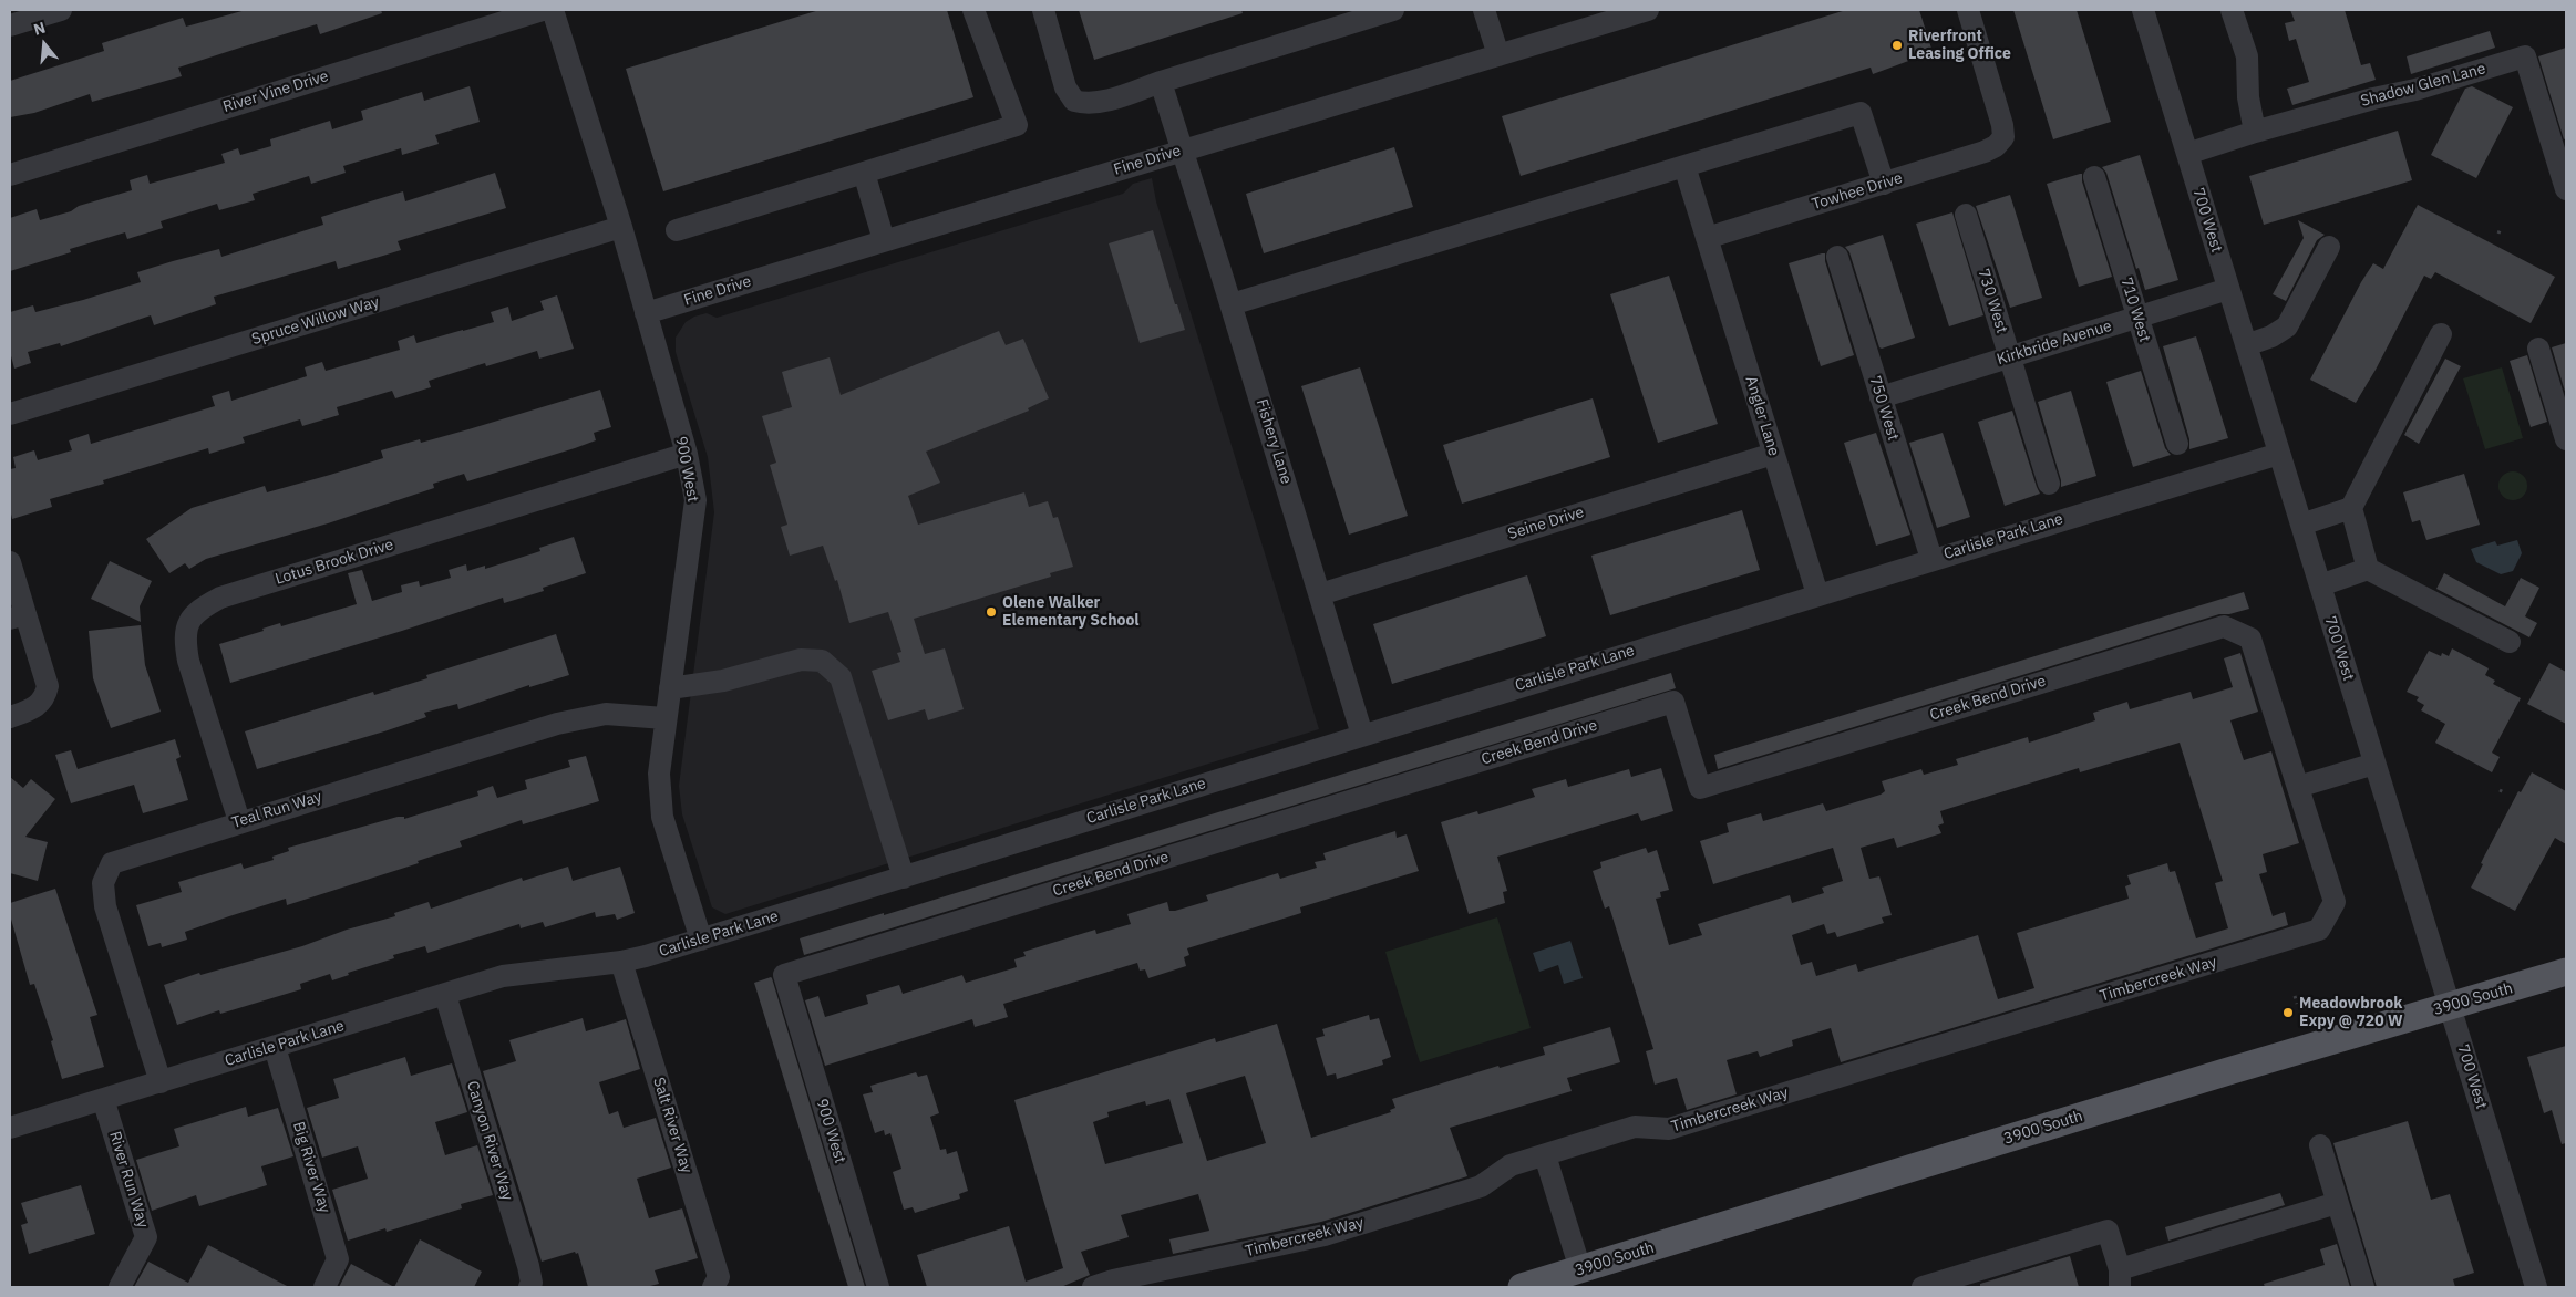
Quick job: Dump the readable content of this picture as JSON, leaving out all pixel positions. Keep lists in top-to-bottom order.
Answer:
{
  "streets": {
    "main road": ["3900 South"],
    "street": [
      "Shadow Glen Lane",
      "River Vine Drive",
      "Fine Drive",
      "Towhee Drive",
      "700 West",
      "730 West",
      "710 West",
      "Spruce Willow Way",
      "Kirkbride Avenue",
      "750 West",
      "Angler Lane",
      "Fishery Lane",
      "900 West",
      "Seine Drive",
      "Carlisle Park Lane",
      "Lotus Brook Drive",
      "Creek Bend Drive",
      "Teal Run Way",
      "Timbercreek Way",
      "Salt River Way",
      "Canyon River Way",
      "Big River Way",
      "River Run Way"
    ]
  },
  "crossings": [
    ["Shadow Glen Lane", "700 West"],
    ["Fine Drive", "Fishery Lane"],
    ["Fine Drive", "900 West"],
    ["Towhee Drive", "Angler Lane"],
    ["700 West", "Kirkbride Avenue"],
    ["700 West", "Carlisle Park Lane"],
    ["700 West", "3900 South"],
    ["730 West", "Kirkbride Avenue"],
    ["710 West", "Kirkbride Avenue"],
    ["Spruce Willow Way", "900 West"],
    ["Kirkbride Avenue", "750 West"],
    ["750 West", "Carlisle Park Lane"],
    ["Angler Lane", "Seine Drive"],
    ["Angler Lane", "Carlisle Park Lane"],
    ["Fishery Lane", "Seine Drive"],
    ["Fishery Lane", "Carlisle Park Lane"],
    ["900 West", "Carlisle Park Lane"],
    ["900 West", "Lotus Brook Drive"],
    ["900 West", "Creek Bend Drive"],
    ["900 West", "Teal Run Way"],
    ["Carlisle Park Lane", "Teal Run Way"],
    ["Carlisle Park Lane", "Salt River Way"],
    ["Carlisle Park Lane", "Canyon River Way"],
    ["Carlisle Park Lane", "Big River Way"],
    ["Carlisle Park Lane", "River Run Way"],
    ["Lotus Brook Drive", "Teal Run Way"],
    ["Creek Bend Drive", "Timbercreek Way"]
  ],
  "places": ["Riverfront Leasing Office", "Olene Walker Elementary School", "Meadowbrook Expy @ 720 W"],
  "north": "top"
}
